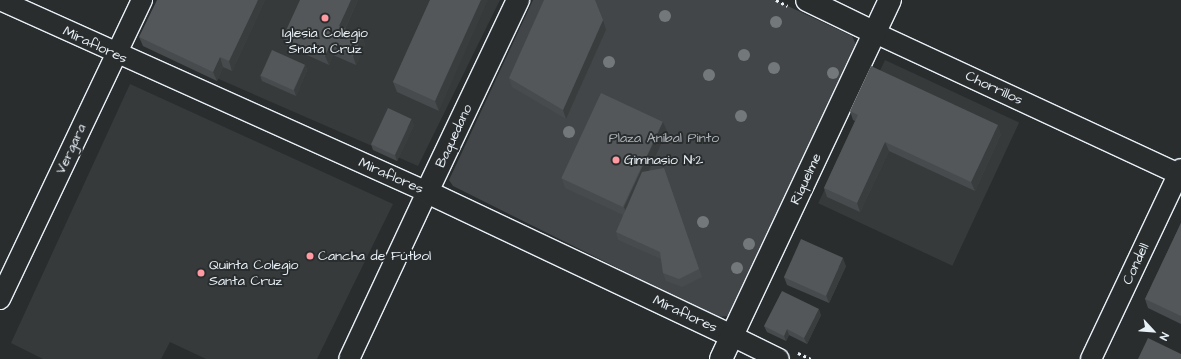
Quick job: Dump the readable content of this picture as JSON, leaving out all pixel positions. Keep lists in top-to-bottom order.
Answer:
{
  "streets": {
    "street": [
      "Miraflores",
      "Chorrillos",
      "Baquedano",
      "Vergara",
      "Riquelme",
      "Condell"
    ]
  },
  "crossings": [
    ["Miraflores", "Baquedano"],
    ["Miraflores", "Vergara"],
    ["Miraflores", "Riquelme"],
    ["Chorrillos", "Riquelme"],
    ["Chorrillos", "Condell"]
  ],
  "parks": ["Plaza Aníbal Pinto"],
  "places": [
    "Iglesia Colegio Snata Cruz",
    "Gimnasio N°2",
    "Cancha de Fútbol",
    "Quinta Colegio Santa Cruz"
  ],
  "north": "bottom right"
}
